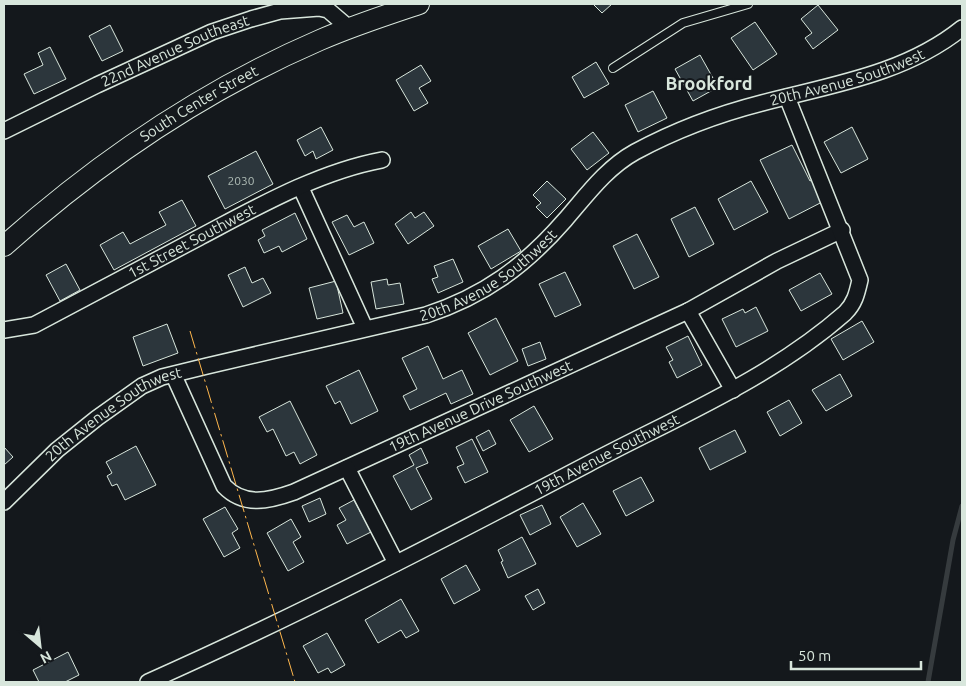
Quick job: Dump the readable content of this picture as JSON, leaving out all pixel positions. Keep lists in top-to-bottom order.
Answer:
{
  "streets": {
    "street": [
      "22nd Avenue Southeast",
      "20th Avenue Southwest",
      "South Center Street",
      "1st Street Southwest",
      "19th Avenue Drive Southwest",
      "19th Avenue Southwest"
    ]
  },
  "crossings": [
    ["22nd Avenue Southeast", "South Center Street"],
    ["20th Avenue Southwest", "19th Avenue Drive Southwest"],
    ["20th Avenue Southwest", "19th Avenue Southwest"],
    ["19th Avenue Drive Southwest", "19th Avenue Southwest"]
  ],
  "districts": ["Brookford"],
  "house_numbers": ["2030"],
  "scale_bar": "50 m",
  "north": "bottom right"
}
